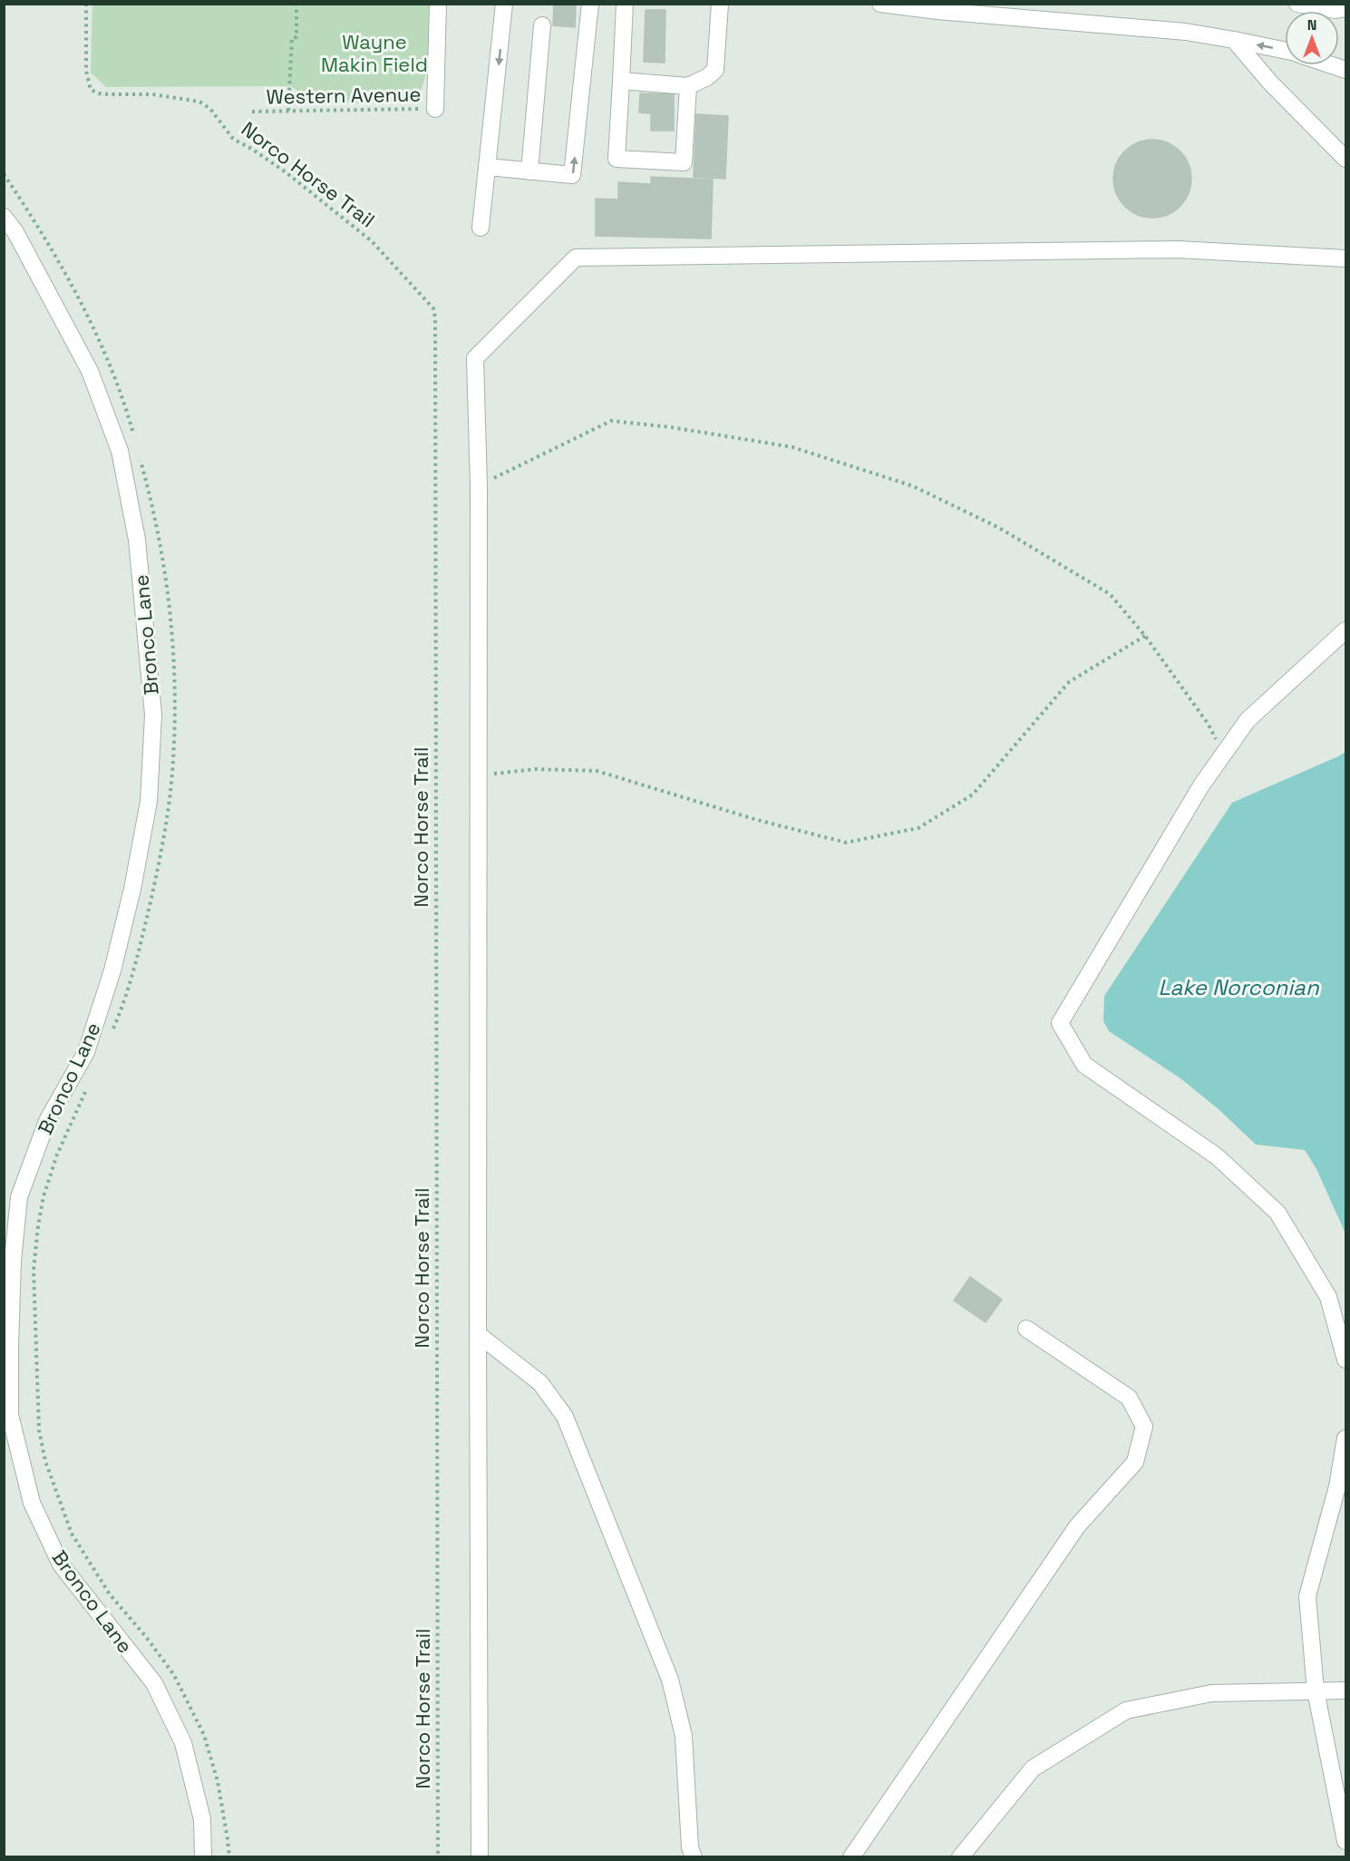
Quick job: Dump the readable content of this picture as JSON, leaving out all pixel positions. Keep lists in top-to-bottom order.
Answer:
{
  "streets": {
    "street": ["Bronco Lane"],
    "path": ["Western Avenue", "Norco Horse Trail"]
  },
  "water": ["Lake Norconian"],
  "parks": ["Wayne Makin Field"],
  "north": "top"
}
